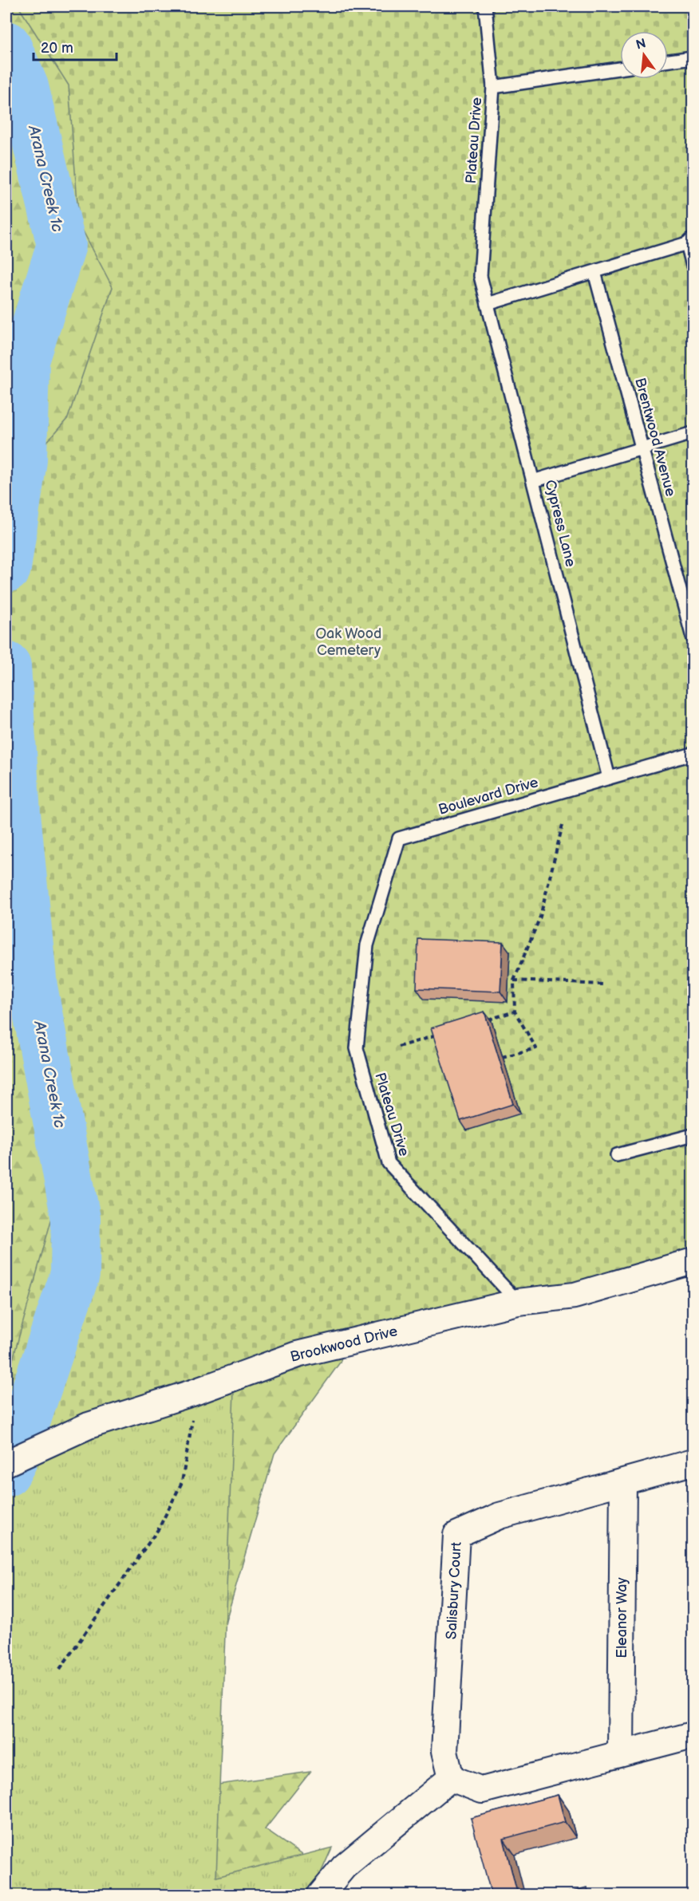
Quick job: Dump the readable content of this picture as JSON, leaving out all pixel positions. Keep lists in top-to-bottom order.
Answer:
{
  "streets": {
    "street": ["Brookwood Drive", "Salisbury Court", "Eleanor Way"],
    "lane": [
      "Plateau Drive",
      "Brentwood Avenue",
      "Cypress Lane",
      "Boulevard Drive"
    ]
  },
  "crossings": [
    ["Plateau Drive", "Cypress Lane"],
    ["Plateau Drive", "Boulevard Drive"],
    ["Plateau Drive", "Brookwood Drive"],
    ["Cypress Lane", "Boulevard Drive"],
    ["Salisbury Court", "Eleanor Way"]
  ],
  "water": ["Arana Creek 1c"],
  "parks": ["Oak Wood Cemetery"],
  "scale_bar": "20 m",
  "north": "top"
}
